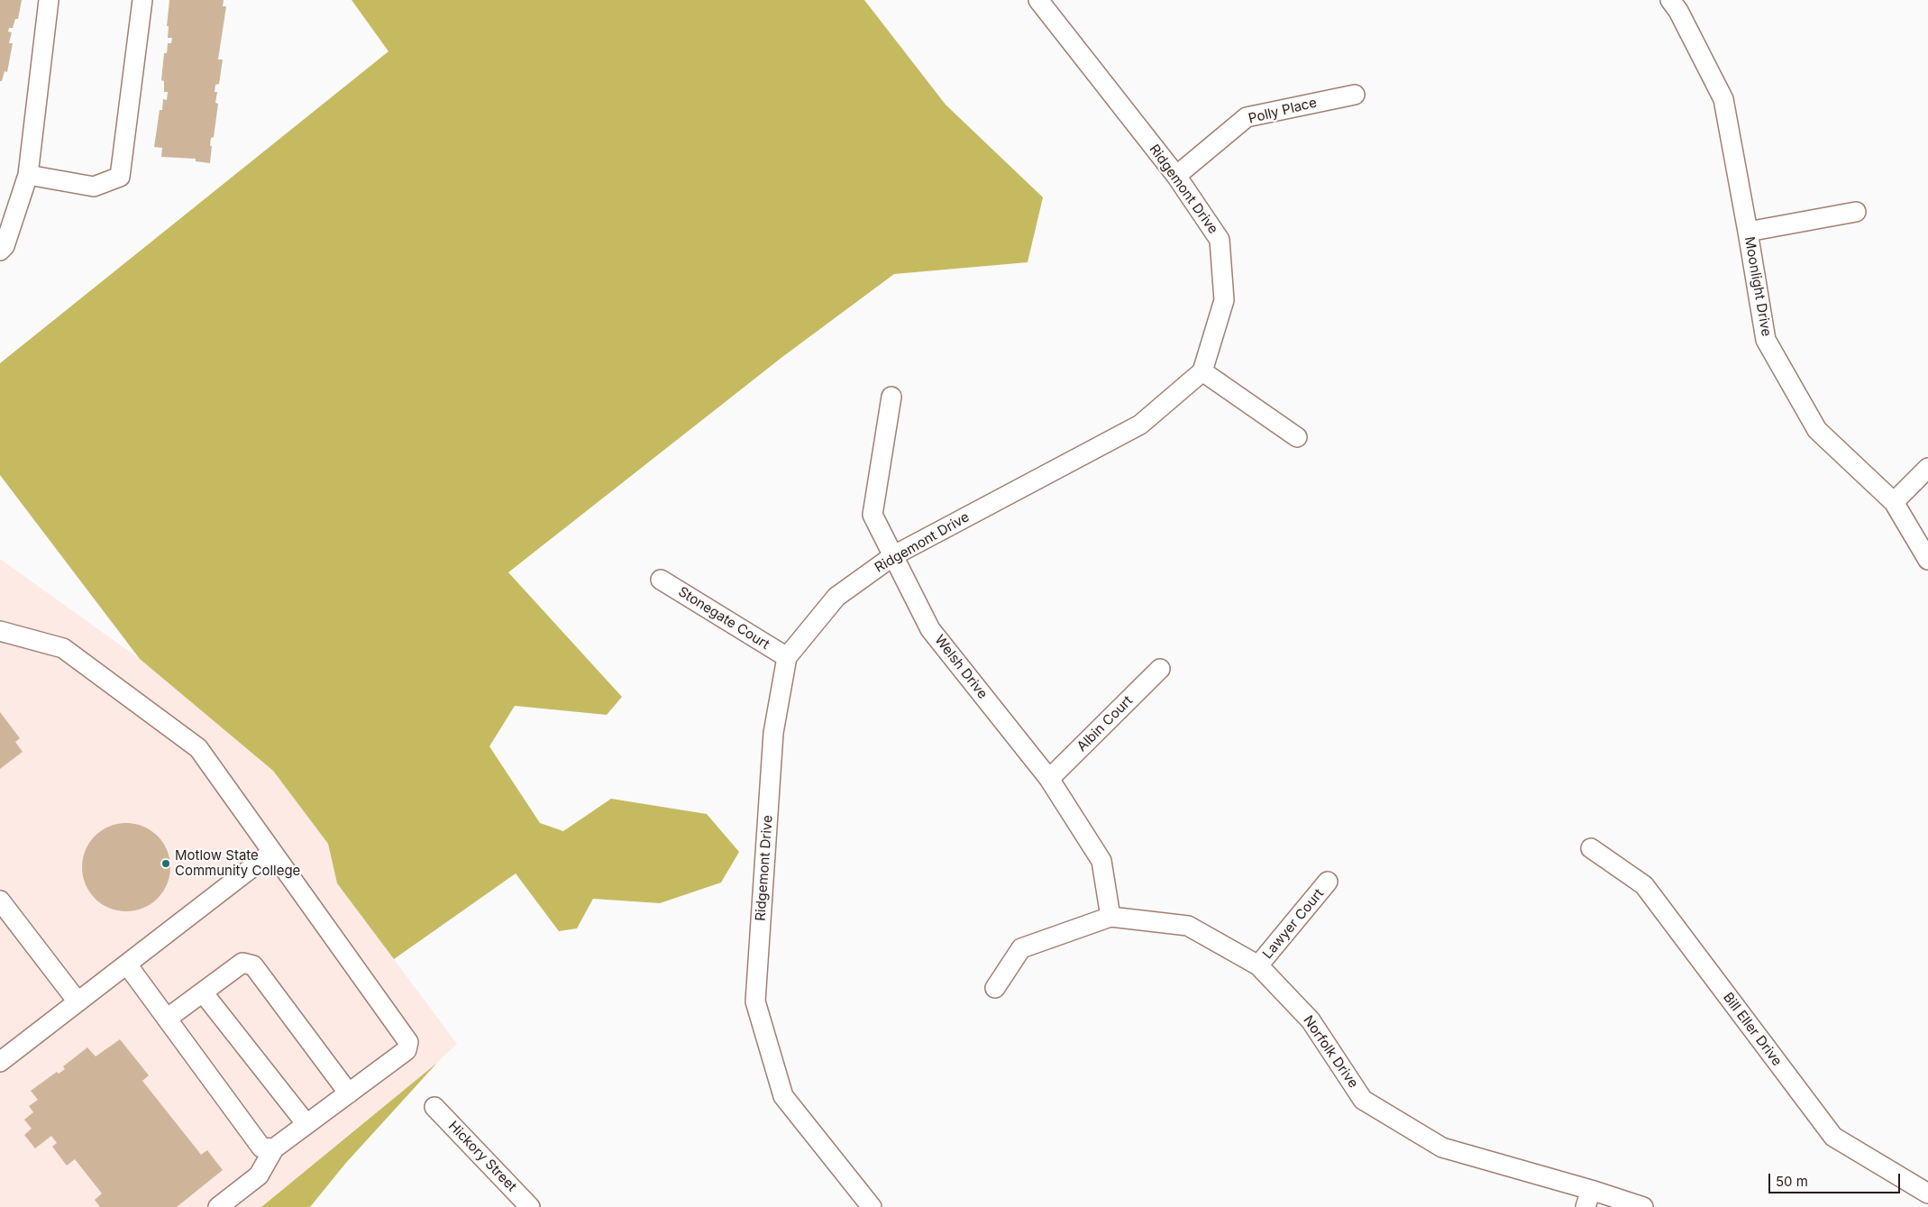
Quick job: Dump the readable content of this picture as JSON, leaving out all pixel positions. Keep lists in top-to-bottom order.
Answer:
{
  "streets": {
    "street": [
      "Polly Place",
      "Ridgemont Drive",
      "Moonlight Drive",
      "Stonegate Court",
      "Welsh Drive",
      "Albin Court",
      "Lawyer Court",
      "Bill Eller Drive",
      "Norfolk Drive",
      "Hickory Street"
    ]
  },
  "crossings": [
    ["Polly Place", "Ridgemont Drive"],
    ["Ridgemont Drive", "Stonegate Court"],
    ["Ridgemont Drive", "Welsh Drive"],
    ["Welsh Drive", "Albin Court"],
    ["Welsh Drive", "Norfolk Drive"],
    ["Lawyer Court", "Norfolk Drive"]
  ],
  "places": ["Motlow State Community College"],
  "scale_bar": "50 m"
}
